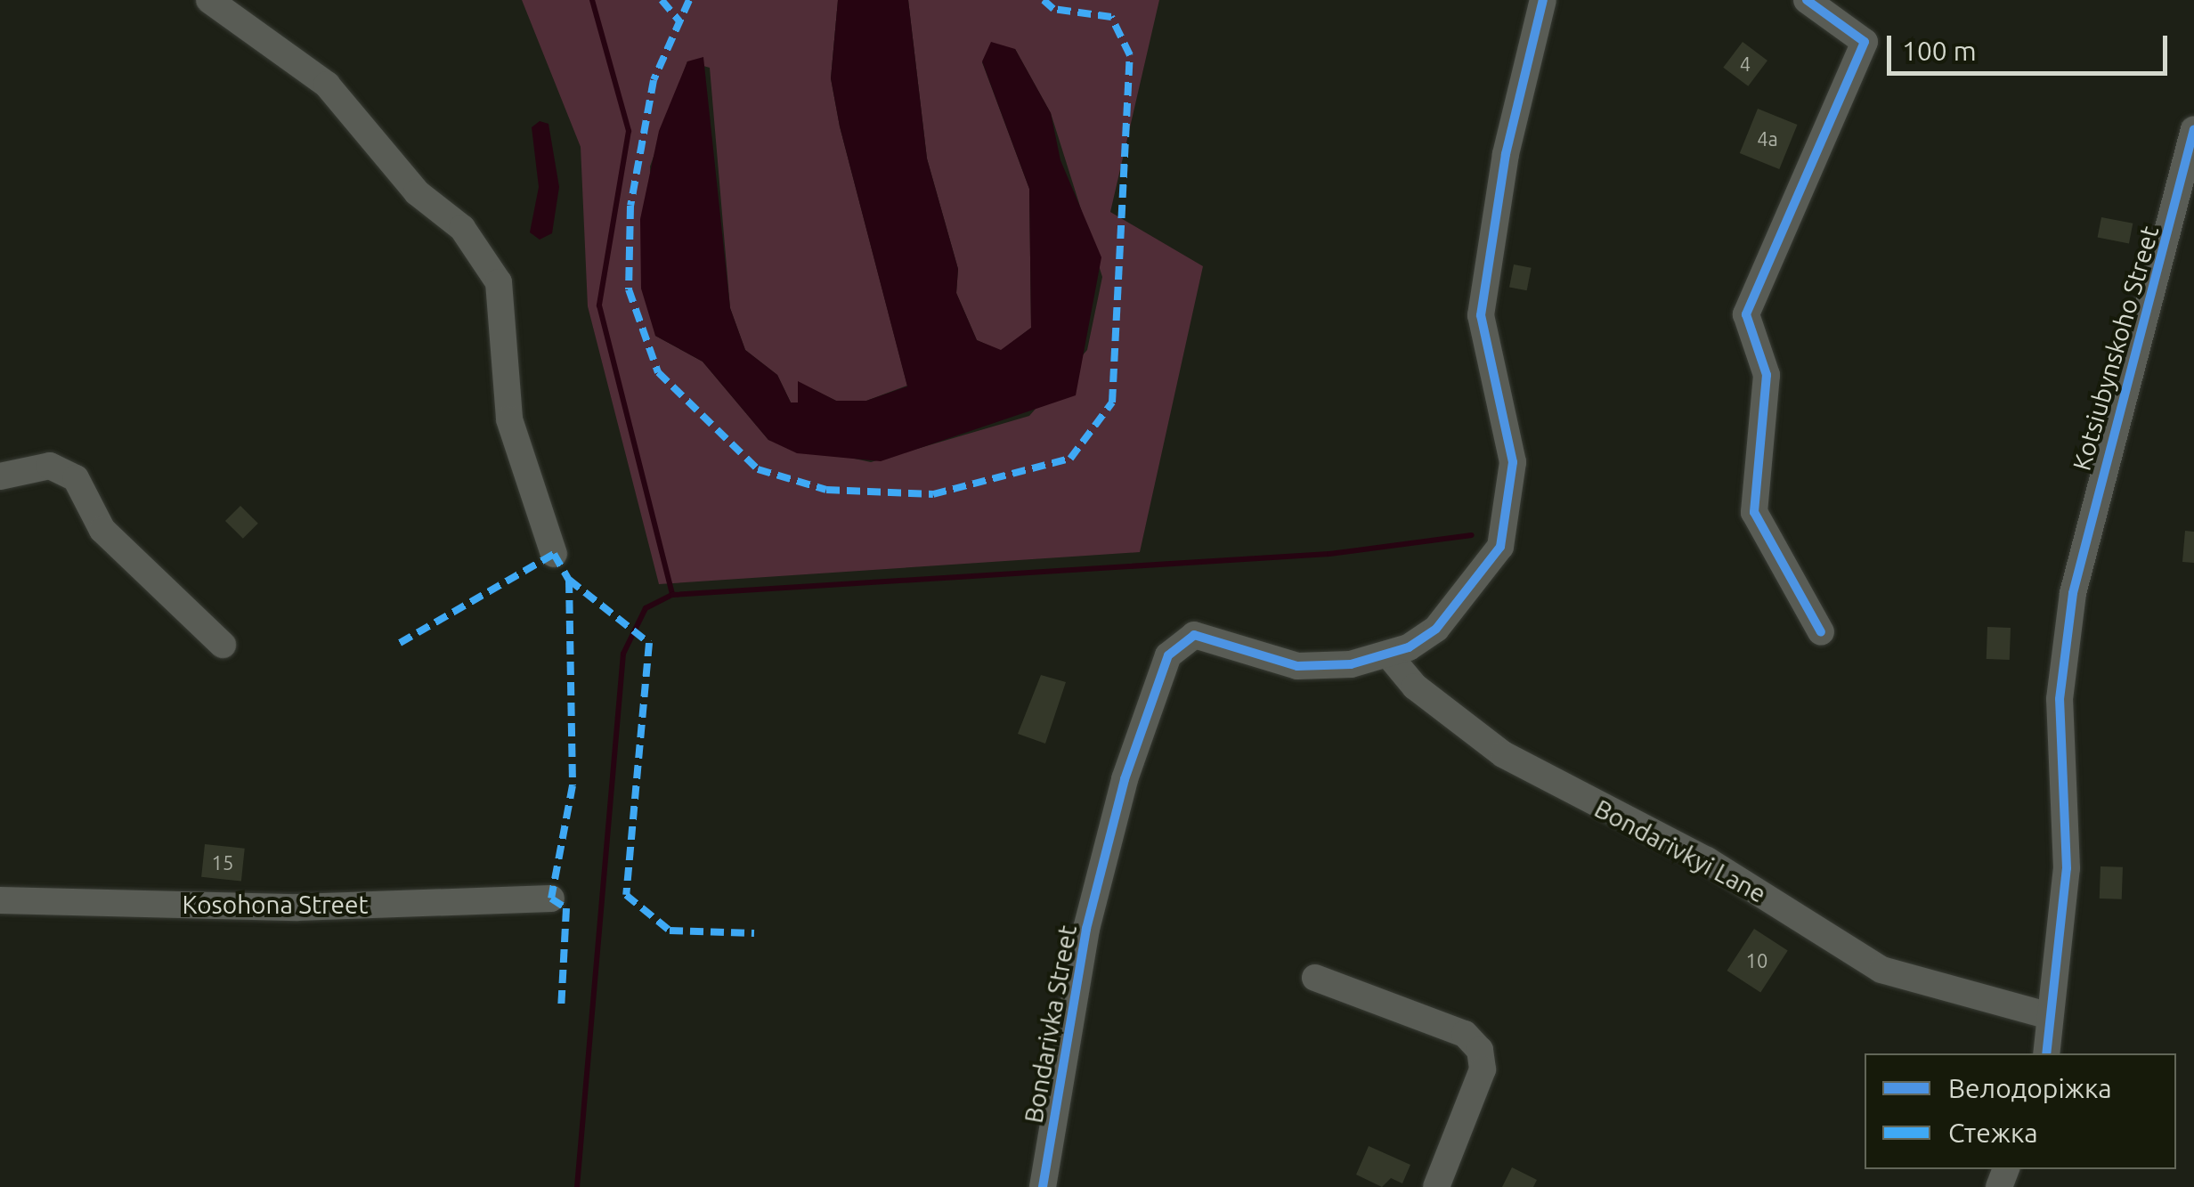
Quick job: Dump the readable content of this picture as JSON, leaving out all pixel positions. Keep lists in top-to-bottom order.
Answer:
{
  "streets": {
    "street": [
      "Kotsiubynskoho Street",
      "Bondarivkyi Lane",
      "Kosohona Street",
      "Bondarivka Street"
    ]
  },
  "crossings": [
    ["Kotsiubynskoho Street", "Bondarivkyi Lane"],
    ["Bondarivkyi Lane", "Bondarivka Street"]
  ],
  "house_numbers": [
    "4",
    "4а",
    "15",
    "10"
  ],
  "legend": ["Велодоріжка", "Стежка"],
  "scale_bar": "100 m"
}
